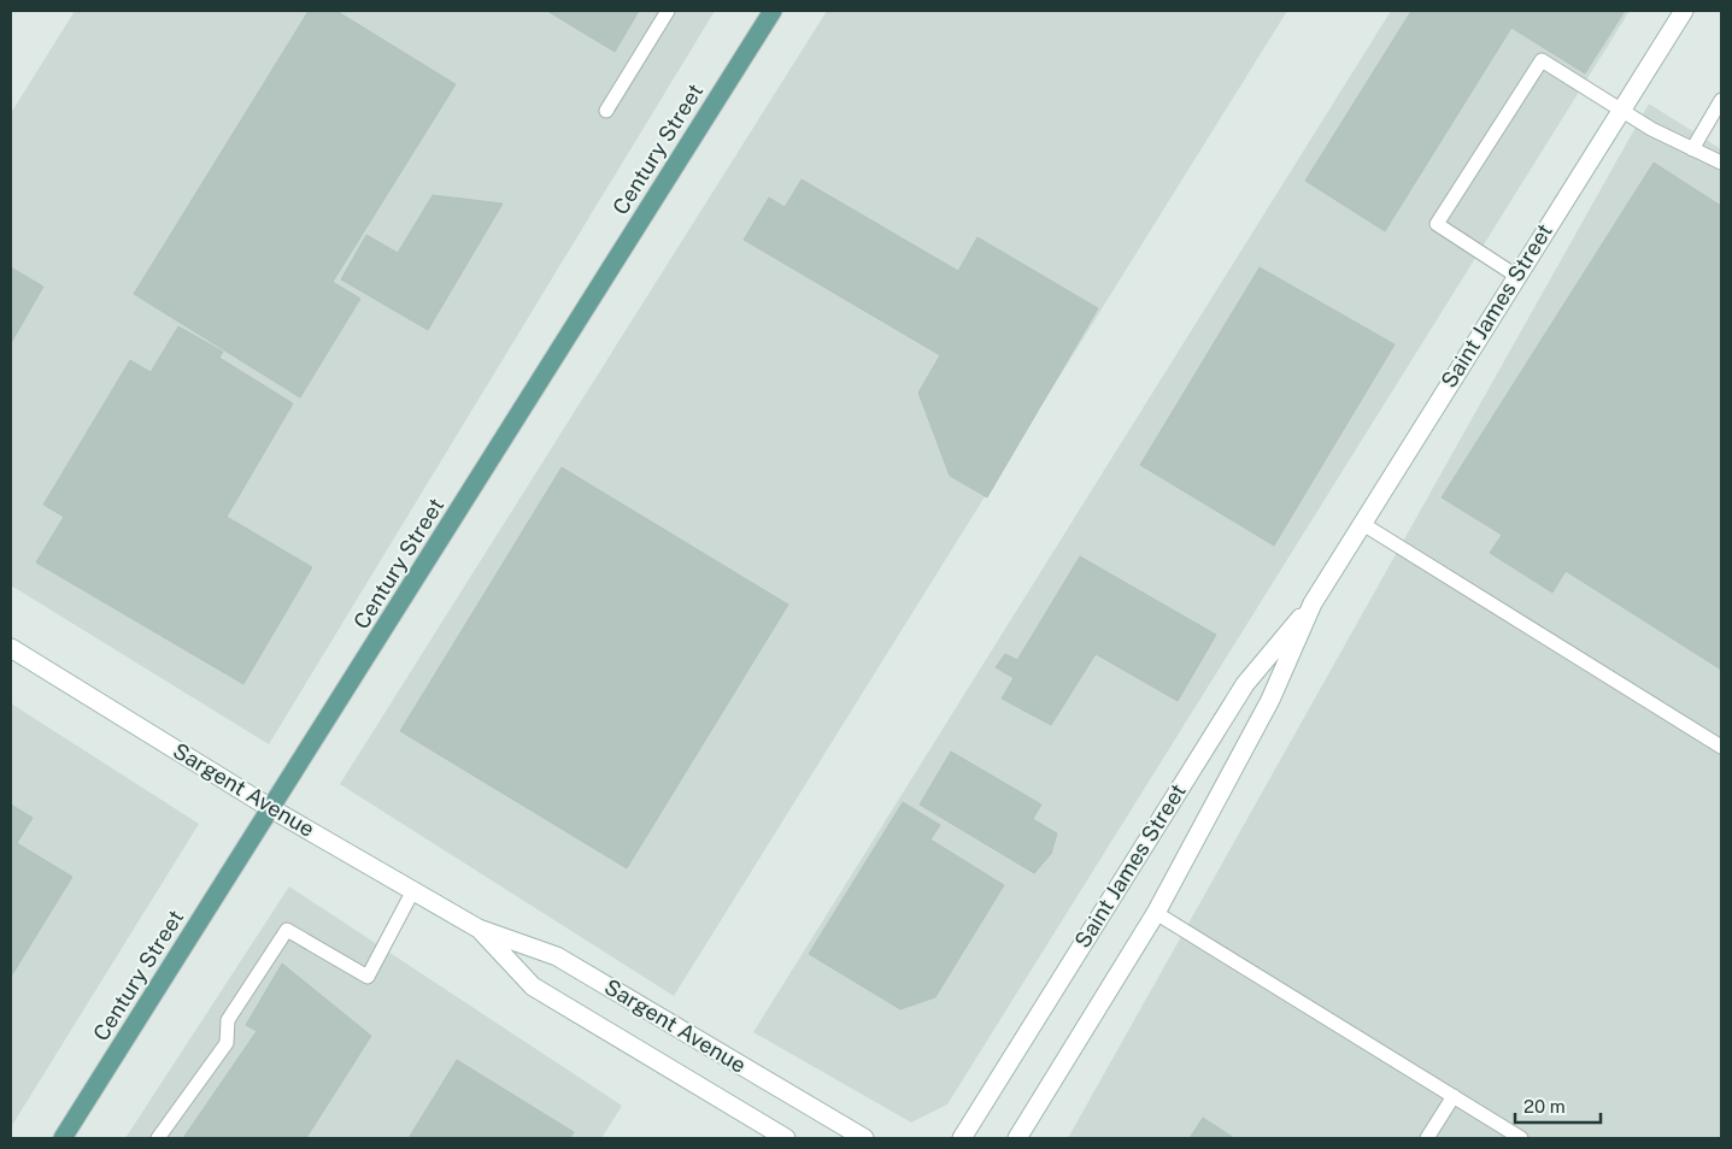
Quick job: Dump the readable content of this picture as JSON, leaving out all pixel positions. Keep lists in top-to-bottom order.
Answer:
{
  "streets": {
    "main road": ["Century Street", "Saint James Street", "Sargent Avenue"]
  },
  "crossings": [
    ["Century Street", "Sargent Avenue"]
  ],
  "scale_bar": "20 m"
}
